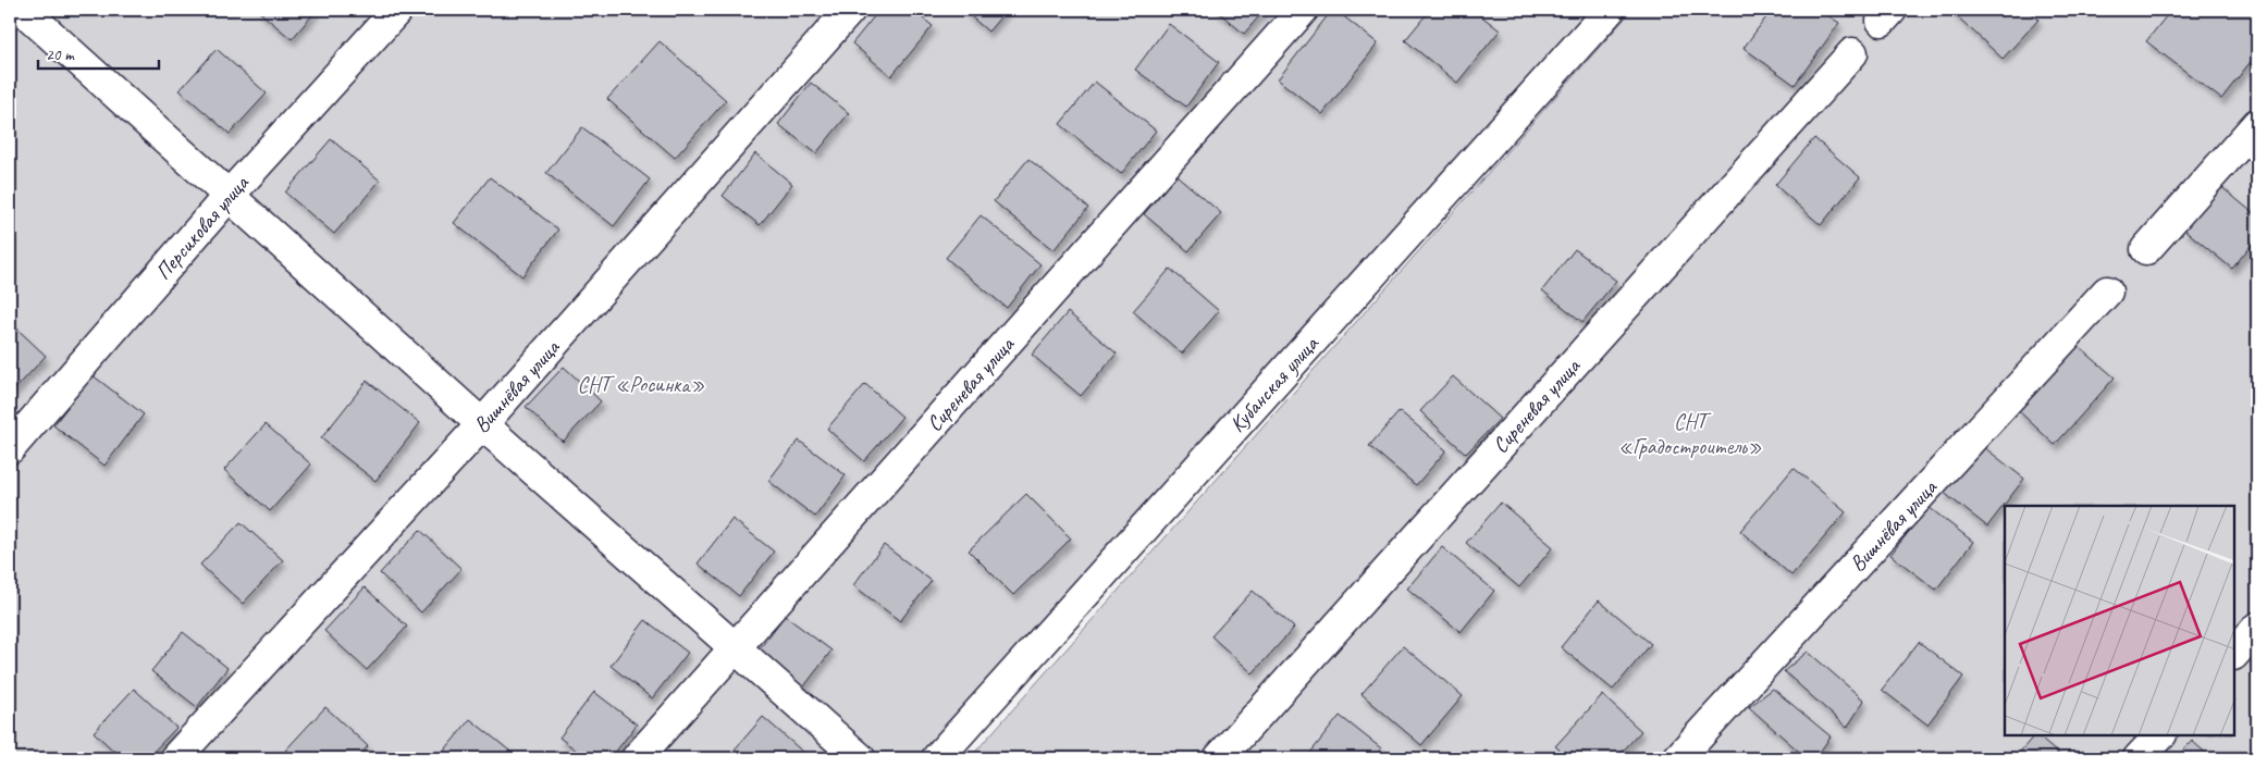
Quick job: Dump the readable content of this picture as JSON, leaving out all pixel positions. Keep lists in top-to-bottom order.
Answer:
{
  "streets": {
    "street": [
      "Персиковая улица",
      "Сиреневая улица",
      "Кубанская улица",
      "Вишнёвая улица"
    ]
  },
  "parks": ["СНТ «Росинка»", "СНТ «Градостроитель»"],
  "scale_bar": "20 m"
}
